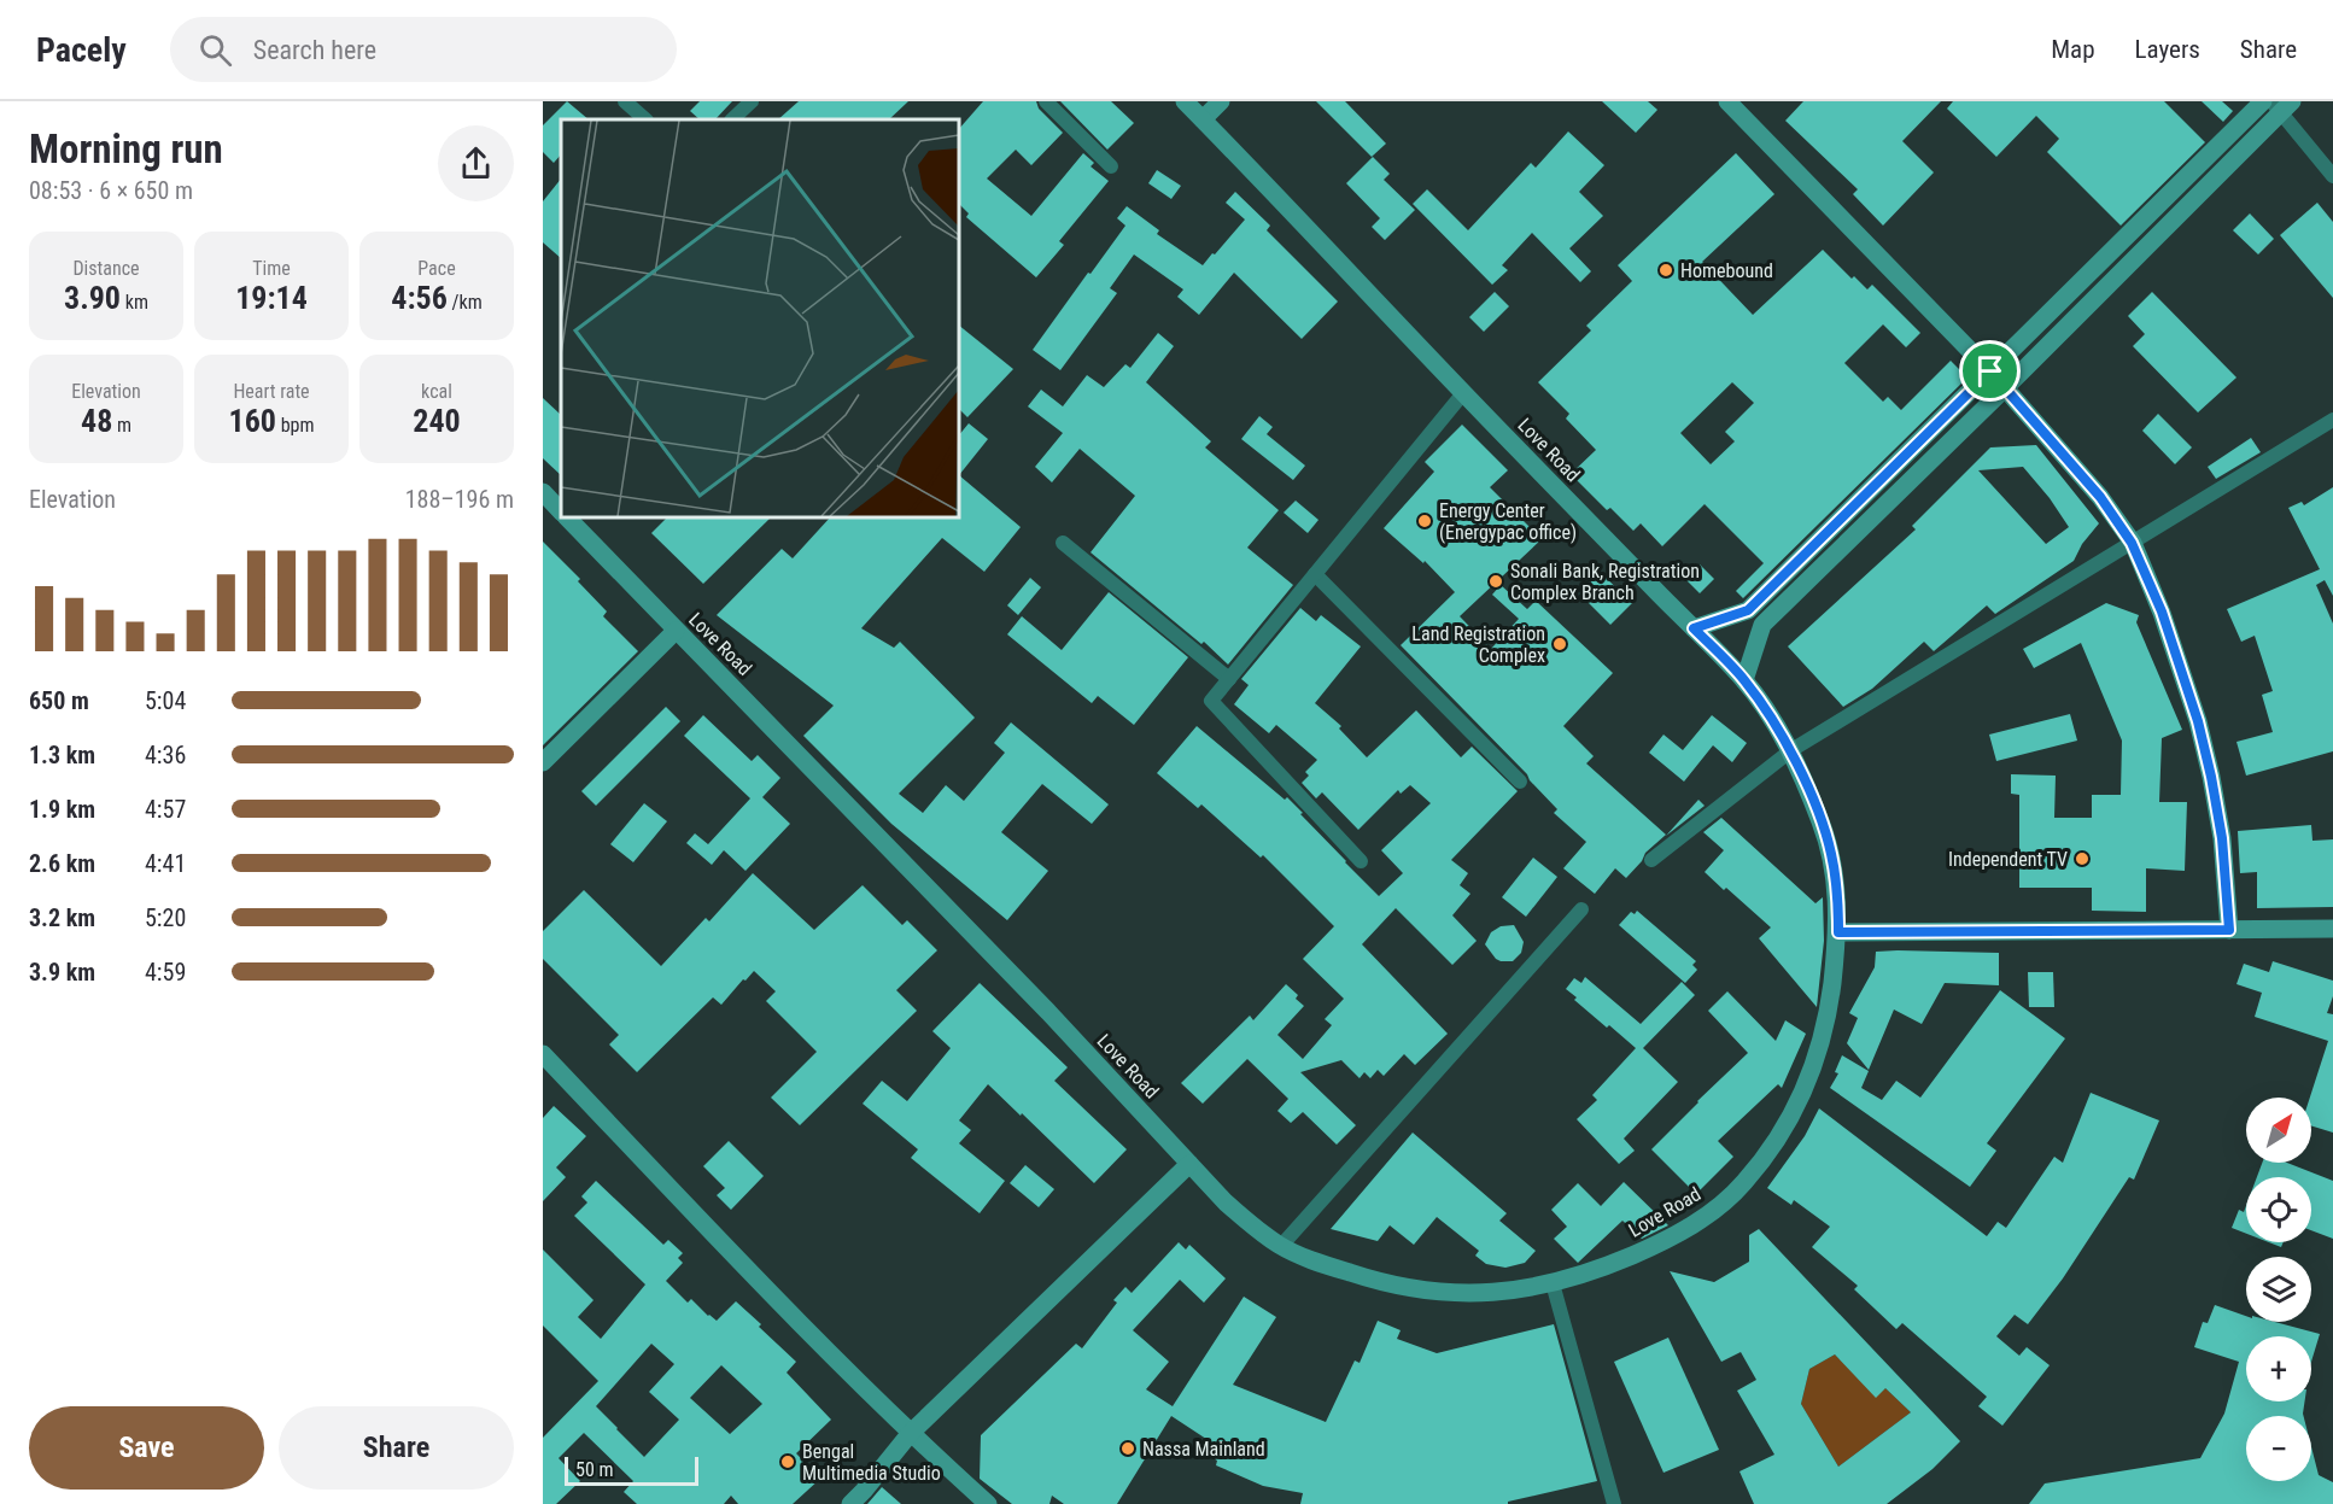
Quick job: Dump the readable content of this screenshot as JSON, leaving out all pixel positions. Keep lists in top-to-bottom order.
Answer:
{
  "streets": {
    "main road": ["Love Road"]
  },
  "places": [
    "Homebound",
    "Energy Center (Energypac office)",
    "Sonali Bank, Registration Complex Branch",
    "Land Registration Complex",
    "Independent TV",
    "Nassa Mainland",
    "Bengal Multimedia Studio"
  ],
  "scale_bar": "50 m",
  "north": "top right",
  "page": {
    "header": "Pacely",
    "search": "Search here",
    "nav": ["Map", "Layers", "Share"],
    "heading": ["Morning run", "08:53 · 6 × 650 m"],
    "stats": [
      ["Distance", "3.90 km"],
      ["Time", "19:14"],
      ["Pace", "4:56 /km"],
      ["Elevation", "48 m"],
      ["Heart rate", "160 bpm"],
      ["kcal", "240"]
    ],
    "chart": ["Elevation", "188–196 m"],
    "list": [
      {
        "name": "650 m",
        "note": "5:04"
      },
      {
        "name": "1.3 km",
        "note": "4:36"
      },
      {
        "name": "1.9 km",
        "note": "4:57"
      },
      {
        "name": "2.6 km",
        "note": "4:41"
      },
      {
        "name": "3.2 km",
        "note": "5:20"
      },
      {
        "name": "3.9 km",
        "note": "4:59"
      }
    ],
    "map_buttons": ["+", "−"],
    "buttons": ["Save", "Share"],
    "scale": "50 m"
  }
}
